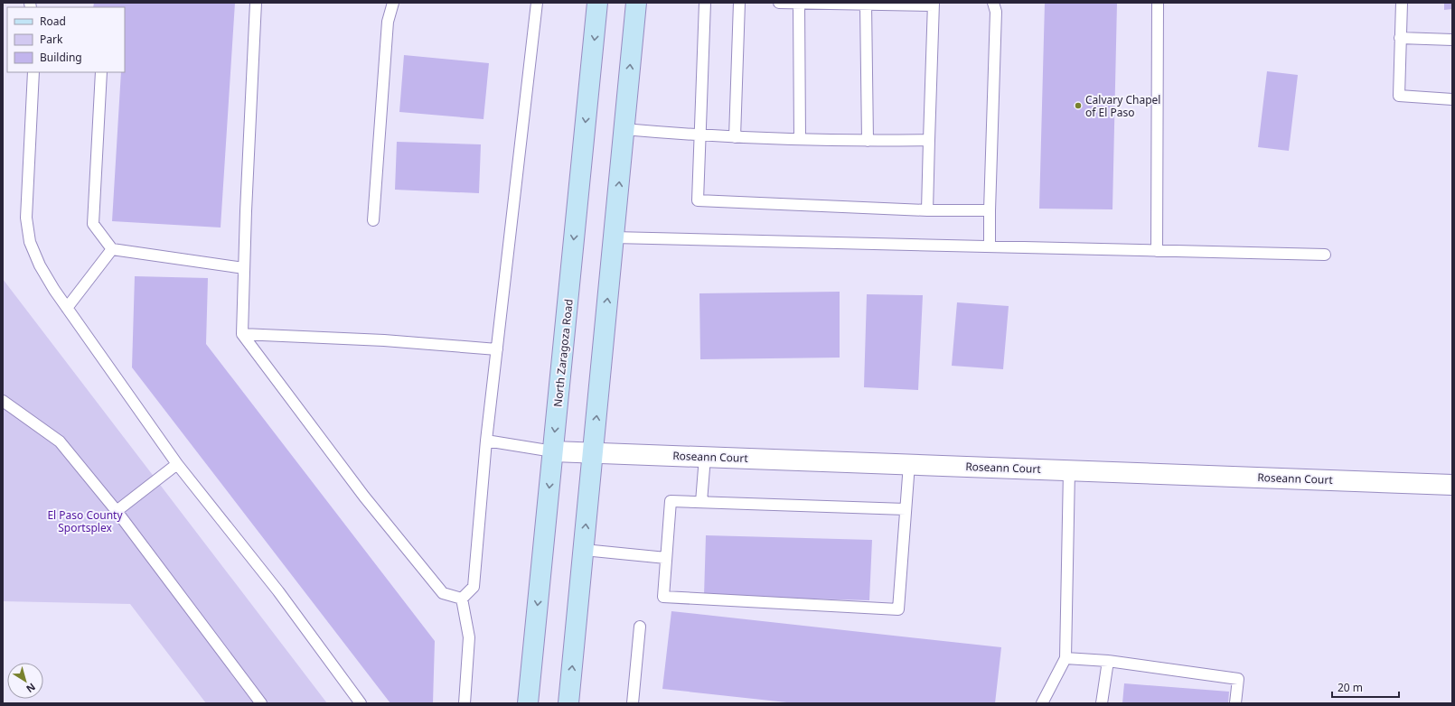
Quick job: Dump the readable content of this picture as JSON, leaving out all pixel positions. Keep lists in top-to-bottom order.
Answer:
{
  "streets": {
    "main road": ["North Zaragoza Road"],
    "street": ["Roseann Court"]
  },
  "crossings": [
    ["North Zaragoza Road", "Roseann Court"]
  ],
  "parks": ["El Paso County Sportsplex"],
  "places": ["Calvary Chapel of El Paso"],
  "legend": ["Road", "Park", "Building"],
  "scale_bar": "20 m",
  "north": "bottom right"
}
